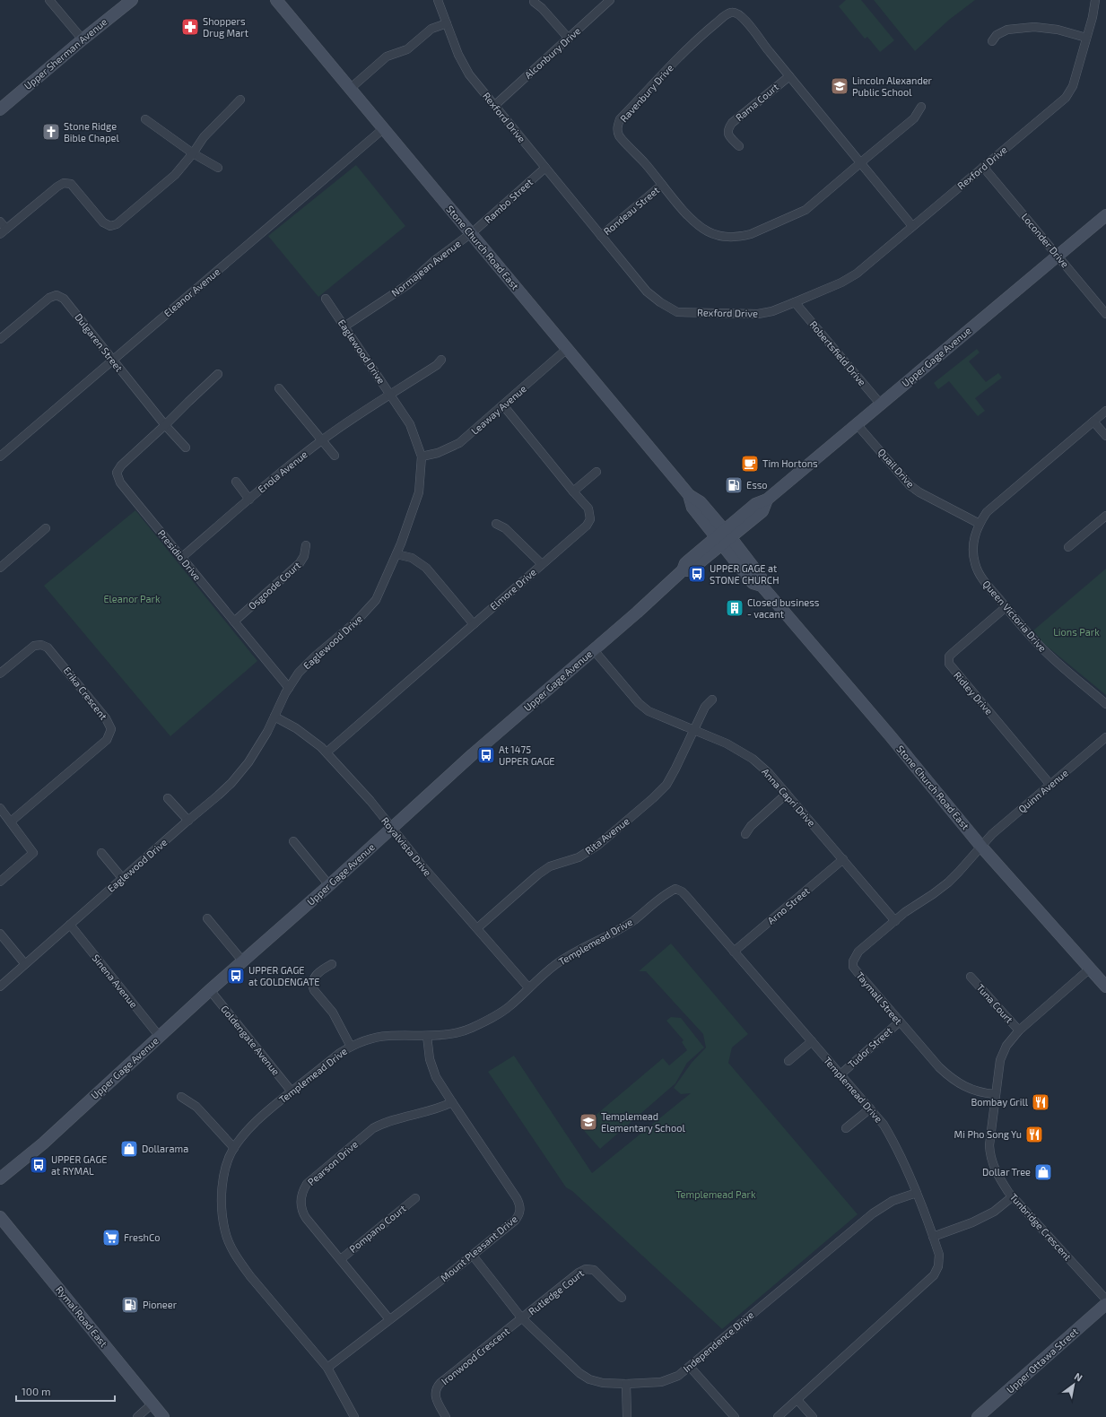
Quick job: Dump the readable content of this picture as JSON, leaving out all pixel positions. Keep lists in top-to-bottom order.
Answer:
{
  "streets": {
    "main road": [
      "Upper Sherman Avenue",
      "Stone Church Road East",
      "Upper Gage Avenue",
      "Rymal Road East",
      "Upper Ottawa Street"
    ],
    "street": [
      "Alconbury Drive",
      "Ravenbury Drive",
      "Rama Court",
      "Rexford Drive",
      "Rambo Street",
      "Rondeau Street",
      "Loconder Drive",
      "Normajean Avenue",
      "Eleanor Avenue",
      "Dulgaren Street",
      "Eaglewood Drive",
      "Robertsfield Drive",
      "Leaway Avenue",
      "Quail Drive",
      "Enola Avenue",
      "Presidio Drive",
      "Osgoode Court",
      "Elmore Drive",
      "Queen Victoria Drive",
      "Erika Crescent",
      "Ridley Drive",
      "Quinn Avenue",
      "Anna Capri Drive",
      "Rita Avenue",
      "Royalvista Drive",
      "Arno Street",
      "Templemead Drive",
      "Sinena Avenue",
      "Taymall Street",
      "Tuna Court",
      "Goldengate Avenue",
      "Tudor Street",
      "Pearson Drive",
      "Tunbridge Crescent",
      "Pompano Court",
      "Mount Pleasant Drive",
      "Rutledge Court",
      "Independence Drive",
      "Ironwood Crescent"
    ]
  },
  "crossings": [
    ["Alconbury Drive", "Rexford Drive"],
    ["Ravenbury Drive", "Rama Court"],
    ["Ravenbury Drive", "Rexford Drive"],
    ["Ravenbury Drive", "Rondeau Street"],
    ["Rexford Drive", "Rambo Street"],
    ["Rexford Drive", "Rondeau Street"],
    ["Rexford Drive", "Loconder Drive"],
    ["Rexford Drive", "Robertsfield Drive"],
    ["Rambo Street", "Stone Church Road East"],
    ["Rambo Street", "Normajean Avenue"],
    ["Loconder Drive", "Upper Gage Avenue"],
    ["Stone Church Road East", "Normajean Avenue"],
    ["Stone Church Road East", "Eleanor Avenue"],
    ["Stone Church Road East", "Upper Gage Avenue"],
    ["Stone Church Road East", "Leaway Avenue"],
    ["Stone Church Road East", "Quinn Avenue"],
    ["Stone Church Road East", "Taymall Street"],
    ["Stone Church Road East", "Tunbridge Crescent"],
    ["Normajean Avenue", "Eaglewood Drive"],
    ["Eleanor Avenue", "Dulgaren Street"],
    ["Dulgaren Street", "Presidio Drive"],
    ["Eaglewood Drive", "Leaway Avenue"],
    ["Eaglewood Drive", "Enola Avenue"],
    ["Eaglewood Drive", "Presidio Drive"],
    ["Eaglewood Drive", "Royalvista Drive"],
    ["Eaglewood Drive", "Sinena Avenue"],
    ["Robertsfield Drive", "Upper Gage Avenue"],
    ["Upper Gage Avenue", "Quail Drive"],
    ["Upper Gage Avenue", "Anna Capri Drive"],
    ["Upper Gage Avenue", "Royalvista Drive"],
    ["Upper Gage Avenue", "Sinena Avenue"],
    ["Upper Gage Avenue", "Goldengate Avenue"],
    ["Leaway Avenue", "Elmore Drive"],
    ["Quail Drive", "Queen Victoria Drive"],
    ["Enola Avenue", "Presidio Drive"],
    ["Presidio Drive", "Osgoode Court"],
    ["Elmore Drive", "Royalvista Drive"],
    ["Queen Victoria Drive", "Ridley Drive"],
    ["Ridley Drive", "Quinn Avenue"],
    ["Quinn Avenue", "Taymall Street"],
    ["Anna Capri Drive", "Rita Avenue"],
    ["Anna Capri Drive", "Arno Street"],
    ["Anna Capri Drive", "Taymall Street"],
    ["Rita Avenue", "Royalvista Drive"],
    ["Royalvista Drive", "Templemead Drive"],
    ["Arno Street", "Templemead Drive"],
    ["Templemead Drive", "Goldengate Avenue"],
    ["Templemead Drive", "Tudor Street"],
    ["Templemead Drive", "Mount Pleasant Drive"],
    ["Templemead Drive", "Independence Drive"],
    ["Taymall Street", "Tudor Street"],
    ["Taymall Street", "Tunbridge Crescent"],
    ["Tuna Court", "Tunbridge Crescent"],
    ["Pearson Drive", "Pompano Court"],
    ["Pearson Drive", "Mount Pleasant Drive"],
    ["Mount Pleasant Drive", "Independence Drive"],
    ["Rutledge Court", "Independence Drive"],
    ["Rutledge Court", "Ironwood Crescent"],
    ["Independence Drive", "Ironwood Crescent"]
  ],
  "parks": ["Eleanor Park", "Lions Park", "Templemead Park"],
  "places": {
    "pharmacy": ["Shoppers Drug Mart"],
    "school or university": ["Lincoln Alexander Public School", "Templemead Elementary School"],
    "church": ["Stone Ridge Bible Chapel"],
    "cafe": ["Tim Hortons"],
    "fuel station": ["Esso", "Pioneer"],
    "bus stop": [
      "UPPER GAGE at STONE CHURCH",
      "At 1475 UPPER GAGE",
      "UPPER GAGE at GOLDENGATE",
      "UPPER GAGE at RYMAL"
    ],
    "building": ["Closed business - vacant"],
    "restaurant": ["Bombay Grill", "Mi Pho Song Yu"],
    "shop": ["Dollarama", "Dollar Tree"],
    "supermarket": ["FreshCo"]
  },
  "scale_bar": "100 m",
  "north": "top right"
}
